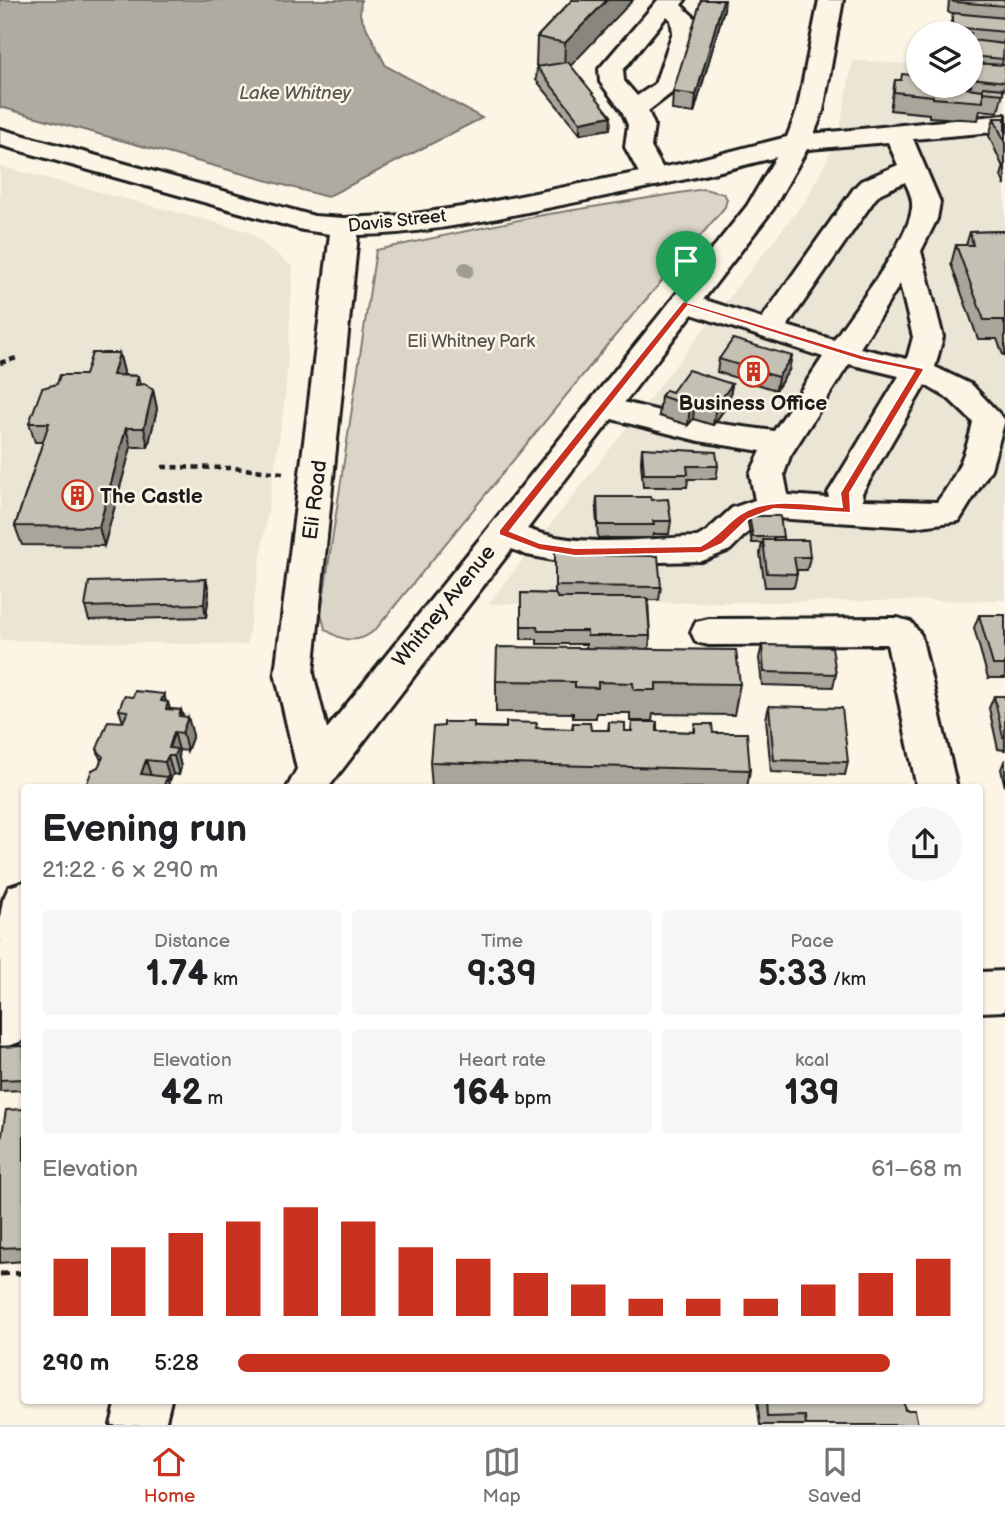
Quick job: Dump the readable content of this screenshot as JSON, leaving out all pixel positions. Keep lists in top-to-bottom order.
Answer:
{
  "streets": {
    "main road": ["Davis Street", "Eli Road", "Whitney Avenue"]
  },
  "crossings": [
    ["Davis Street", "Eli Road"],
    ["Davis Street", "Whitney Avenue"],
    ["Eli Road", "Whitney Avenue"]
  ],
  "water": ["Lake Whitney"],
  "parks": ["Eli Whitney Park"],
  "places": {
    "building": ["Business Office", "The Castle"]
  },
  "page": {
    "heading": ["Evening run", "21:22 · 6 × 290 m"],
    "stats": [
      ["Distance", "1.74 km"],
      ["Time", "9:39"],
      ["Pace", "5:33 /km"],
      ["Elevation", "42 m"],
      ["Heart rate", "164 bpm"],
      ["kcal", "139"]
    ],
    "chart": ["Elevation", "61–68 m"],
    "list": [
      {
        "name": "290 m",
        "note": "5:28"
      }
    ],
    "tabs": ["Home", "Map", "Saved"]
  }
}
